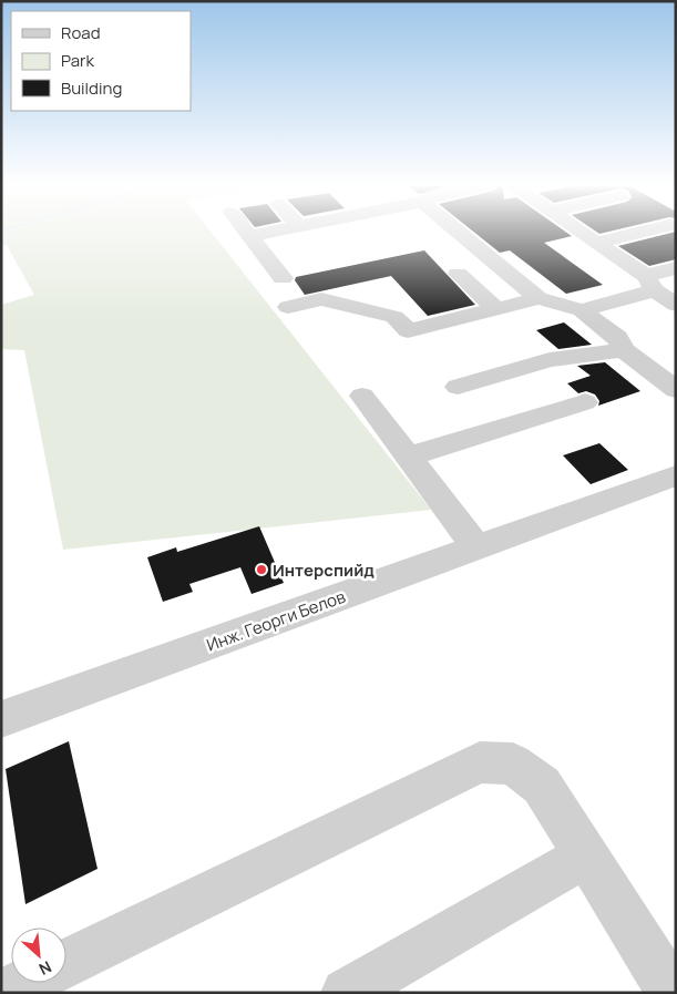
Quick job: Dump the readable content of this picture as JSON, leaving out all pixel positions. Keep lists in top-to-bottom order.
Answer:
{
  "streets": {
    "street": ["Инж. Георги Белов"]
  },
  "places": ["Интерспийд"],
  "legend": ["Road", "Park", "Building"],
  "north": "bottom right"
}
